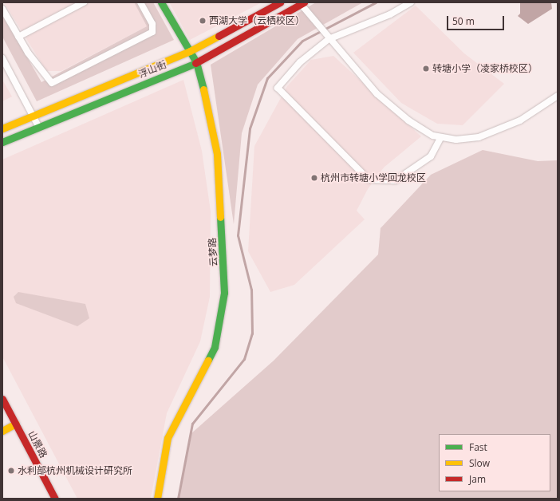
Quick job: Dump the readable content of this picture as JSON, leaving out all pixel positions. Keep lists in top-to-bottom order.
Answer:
{
  "streets": {
    "street": ["浮山街", "云梦路", "山景路"]
  },
  "crossings": [
    ["浮山街", "云梦路"]
  ],
  "places": [
    "西湖大学（云栖校区）",
    "转塘小学（凌家桥校区）",
    "杭州市转塘小学回龙校区",
    "水利部杭州机械设计研究所"
  ],
  "legend": ["Fast", "Slow", "Jam"],
  "scale_bar": "50 m"
}
